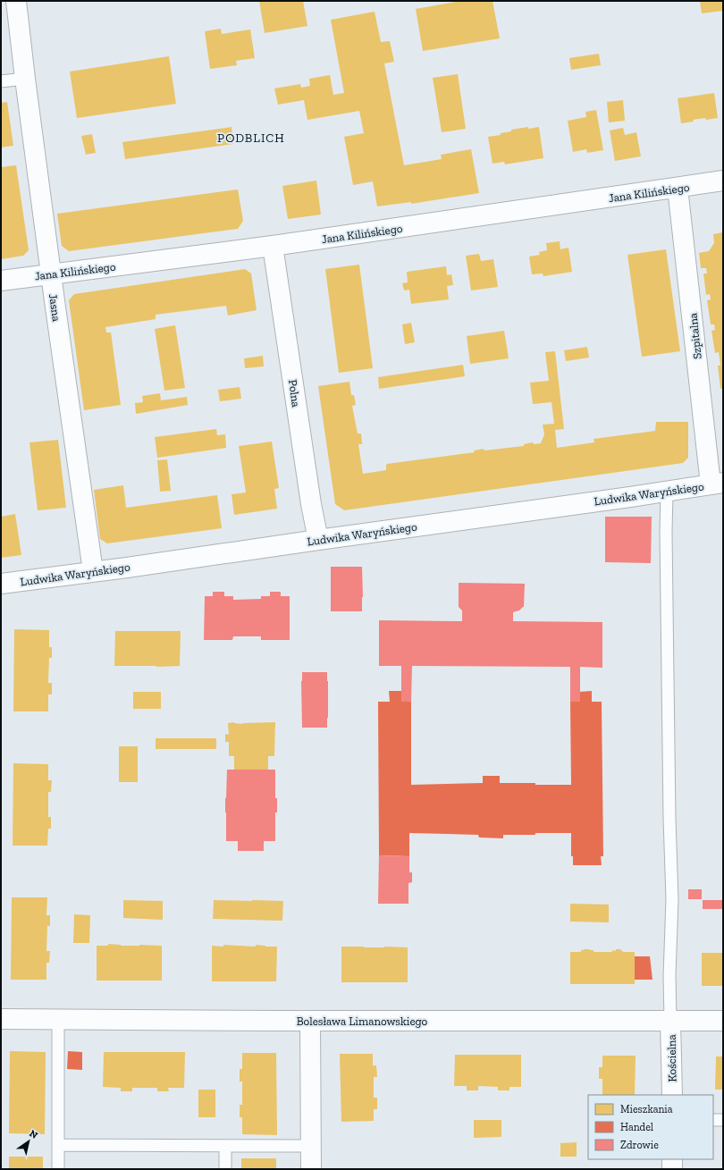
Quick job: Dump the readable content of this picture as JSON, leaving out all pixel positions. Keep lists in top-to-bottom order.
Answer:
{
  "streets": {
    "street": [
      "Jana Kilińskiego",
      "Jasna",
      "Szpitalna",
      "Polna",
      "Ludwika Waryńskiego",
      "Bolesława Limanowskiego",
      "Kościelna"
    ]
  },
  "crossings": [
    ["Jana Kilińskiego", "Jasna"],
    ["Jana Kilińskiego", "Szpitalna"],
    ["Jana Kilińskiego", "Polna"],
    ["Jasna", "Ludwika Waryńskiego"],
    ["Szpitalna", "Ludwika Waryńskiego"],
    ["Polna", "Ludwika Waryńskiego"],
    ["Bolesława Limanowskiego", "Kościelna"]
  ],
  "districts": ["PODBLICH"],
  "legend": ["Mieszkania", "Handel", "Zdrowie"],
  "north": "top right"
}
